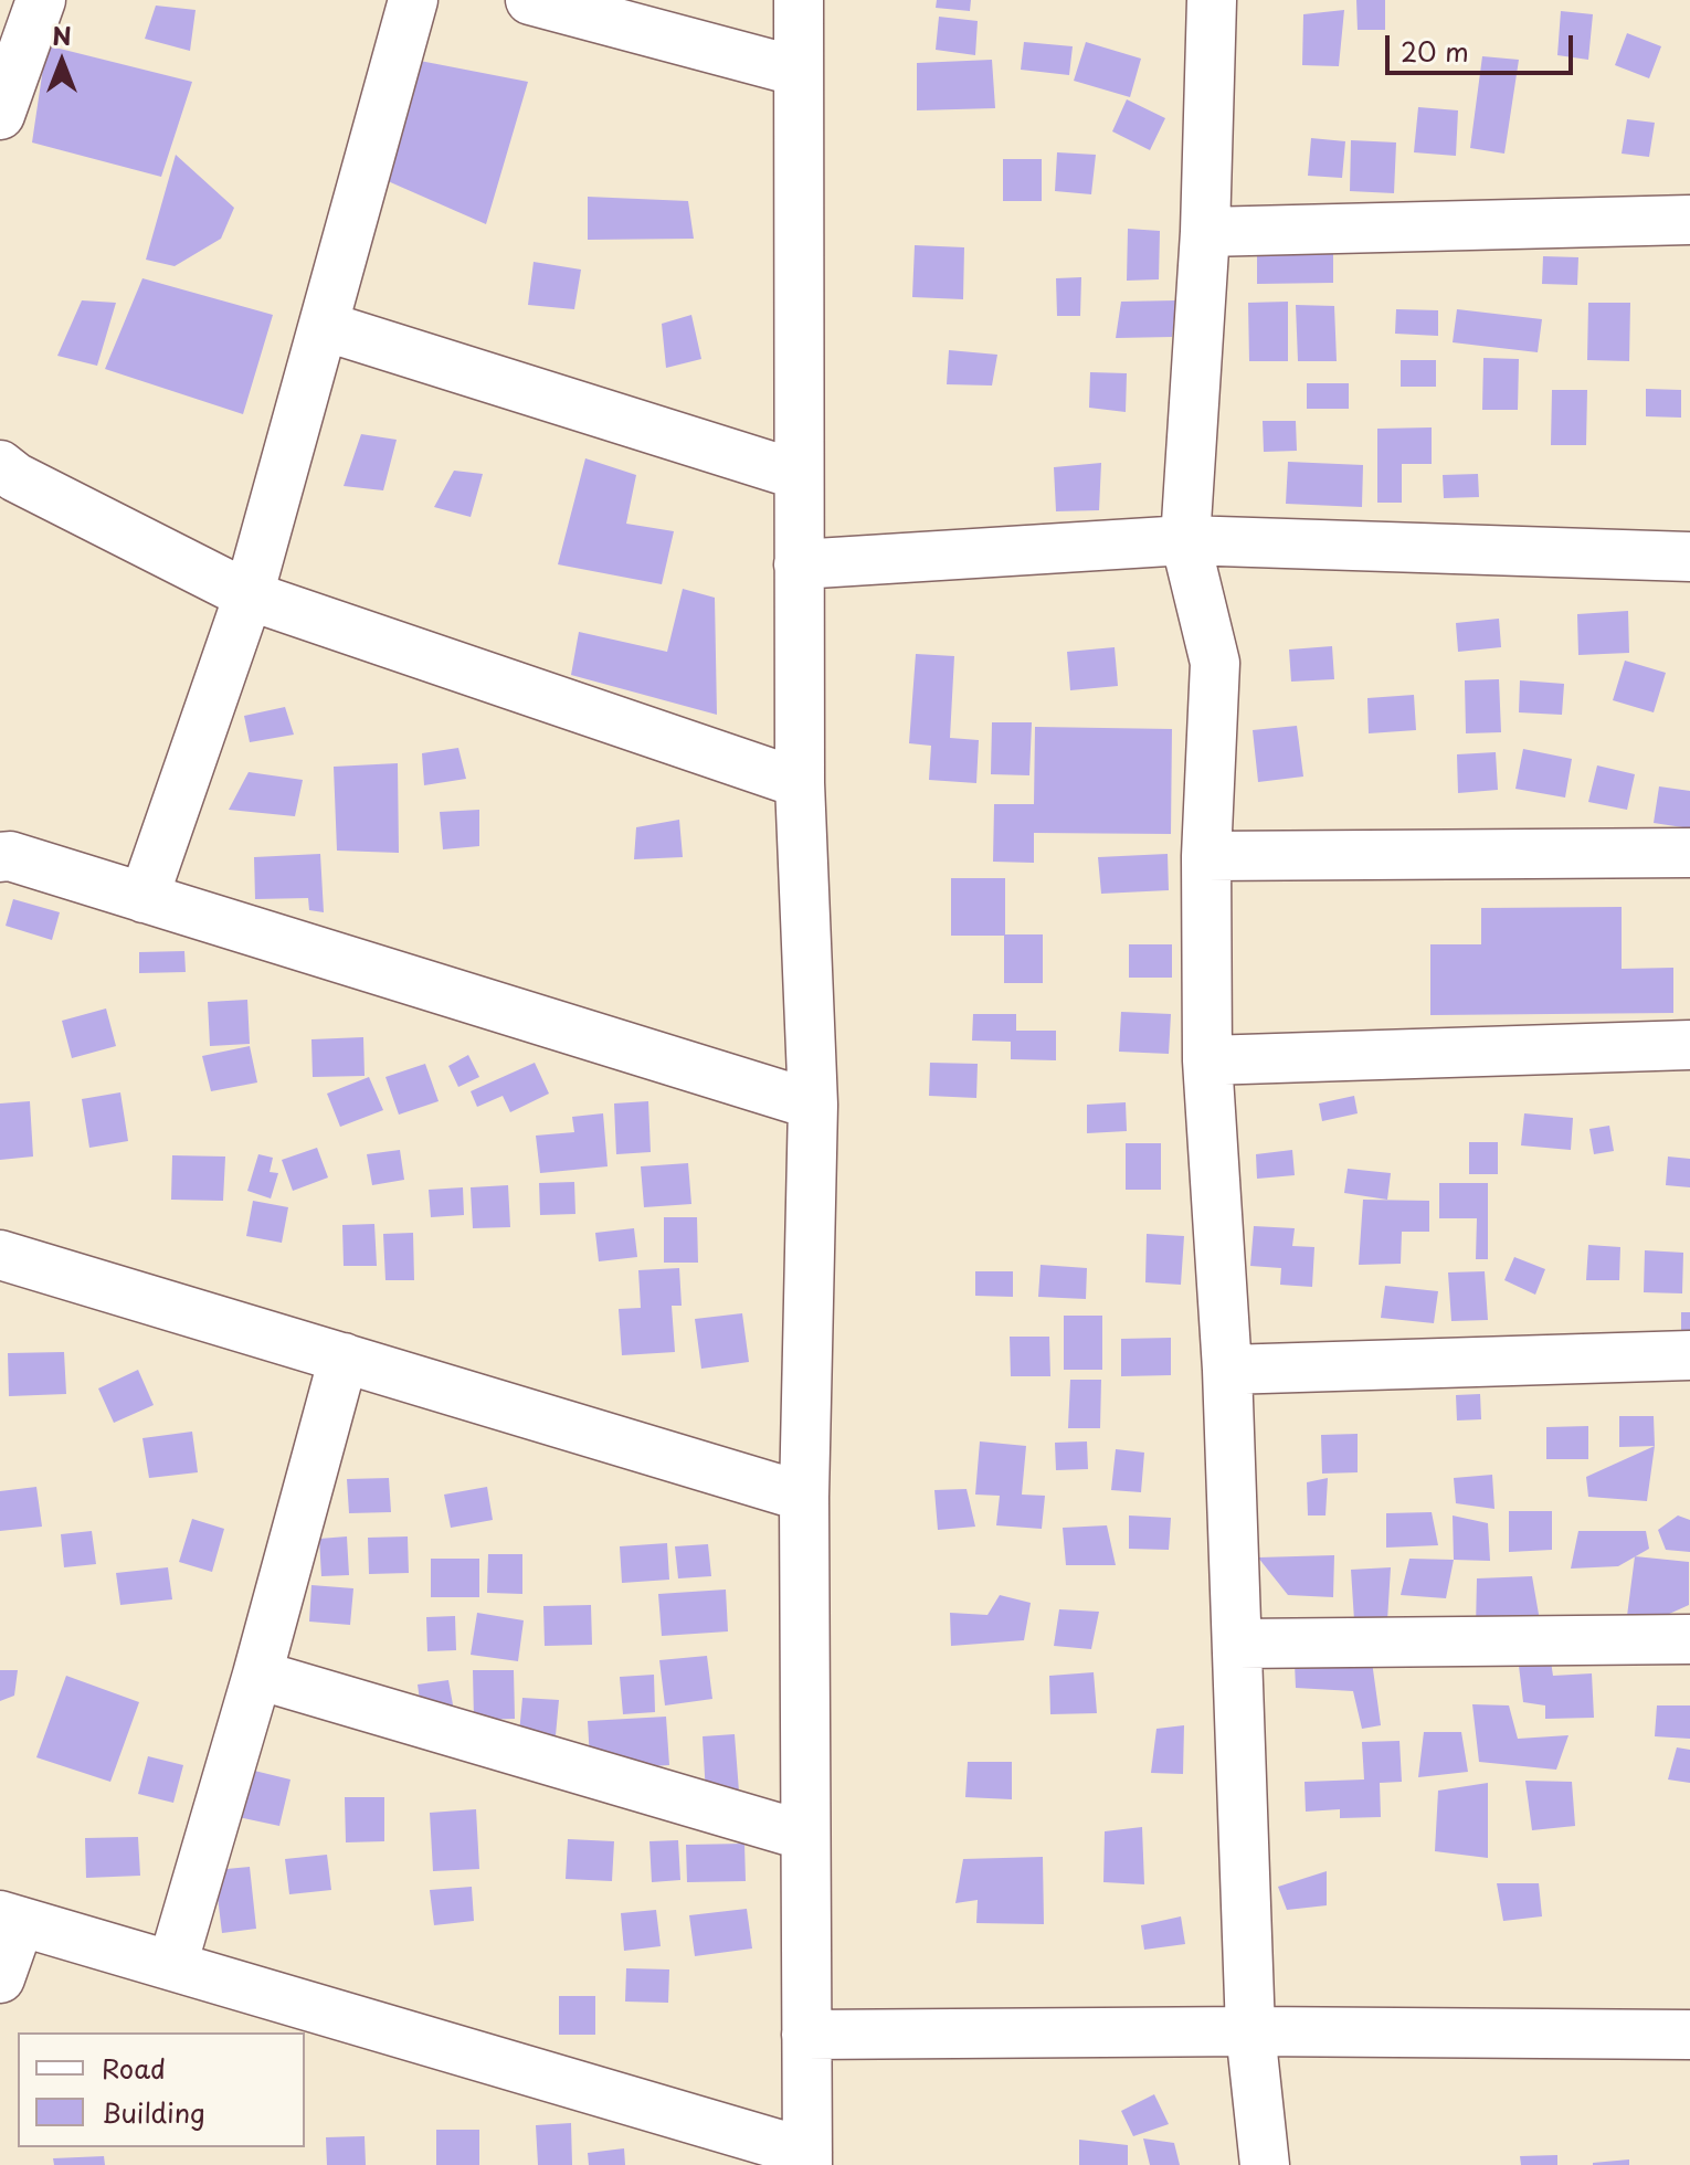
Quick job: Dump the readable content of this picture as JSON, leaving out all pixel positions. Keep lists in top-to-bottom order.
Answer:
{
  "legend": ["Road", "Building"],
  "scale_bar": "20 m",
  "north": "top"
}
